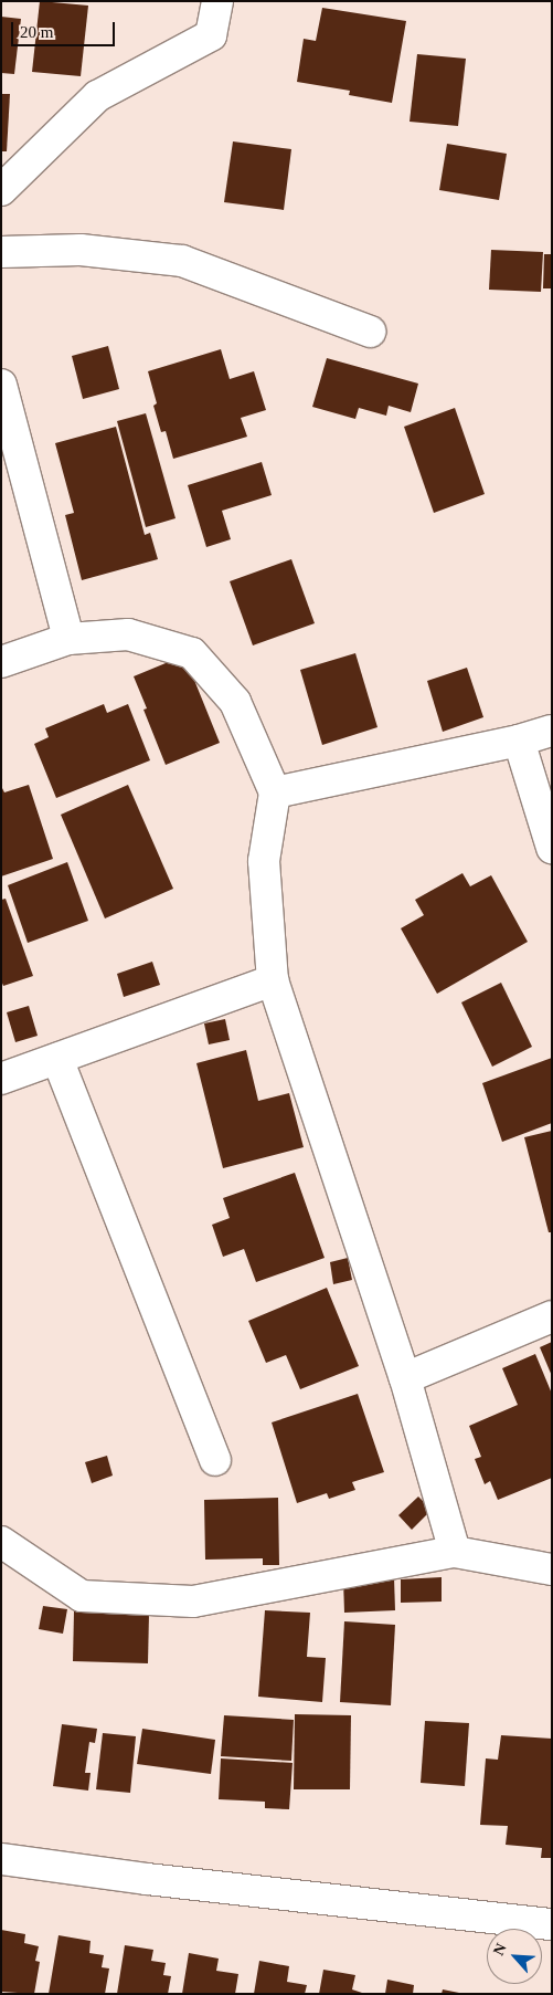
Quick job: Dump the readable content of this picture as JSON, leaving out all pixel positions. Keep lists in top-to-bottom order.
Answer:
{
  "scale_bar": "20 m",
  "north": "top left"
}
